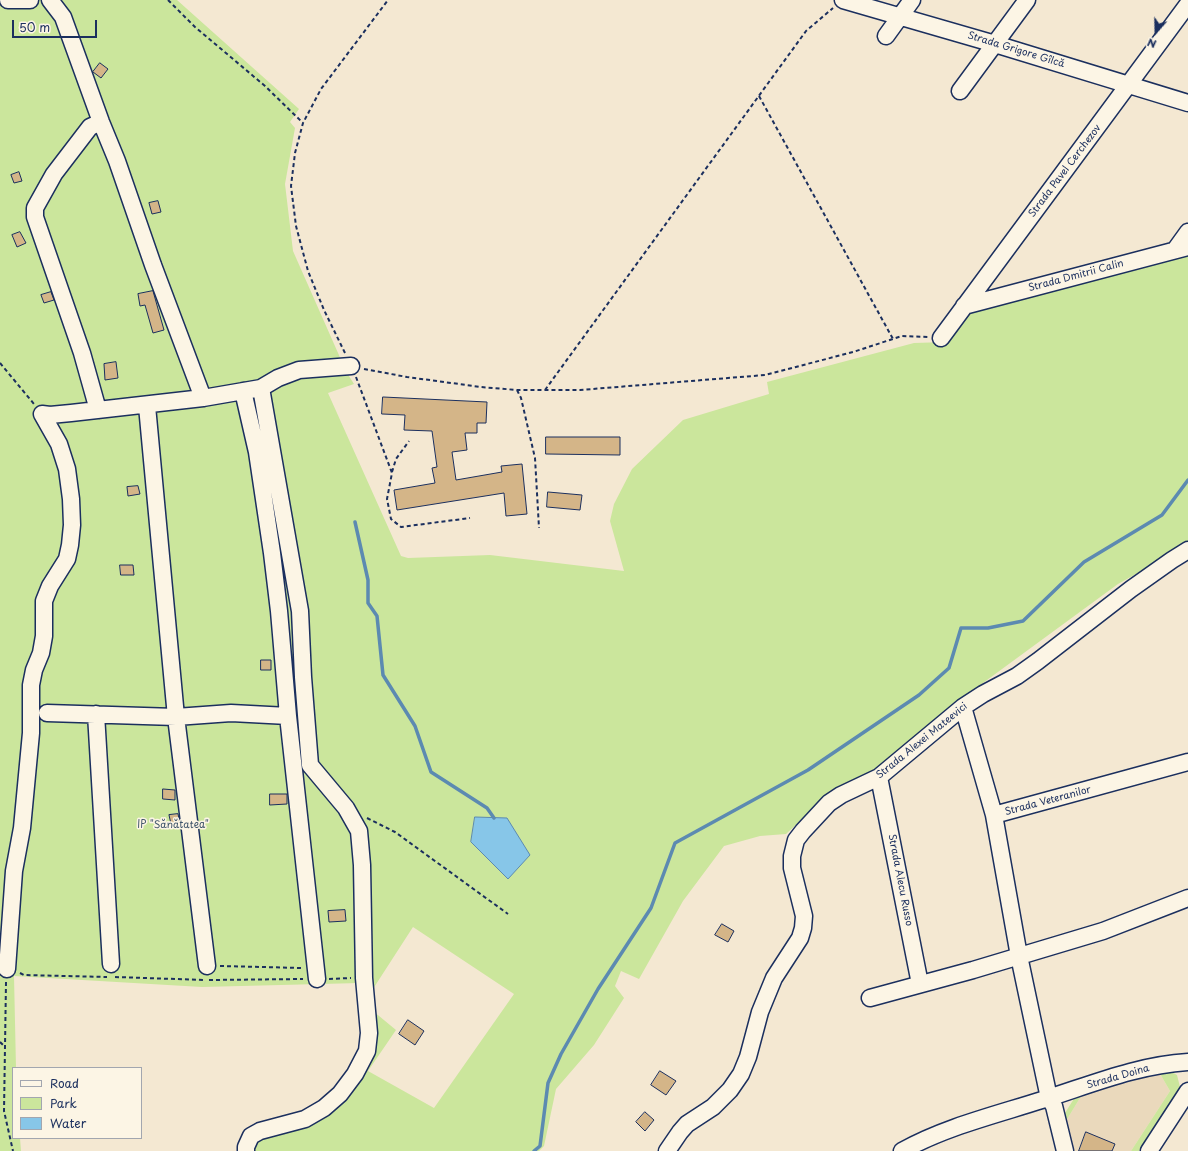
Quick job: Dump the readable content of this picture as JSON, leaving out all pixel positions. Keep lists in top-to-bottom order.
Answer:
{
  "streets": {
    "street": [
      "Strada Grigore Gîlcă",
      "Strada Pavel Cerchezov",
      "Strada Dmitrii Calin",
      "Strada Alexei Mateevici",
      "Strada Veteranilor",
      "Strada Alecu Russo",
      "Strada Doina"
    ]
  },
  "crossings": [
    ["Strada Grigore Gîlcă", "Strada Pavel Cerchezov"],
    ["Strada Pavel Cerchezov", "Strada Dmitrii Calin"],
    ["Strada Alexei Mateevici", "Strada Veteranilor"],
    ["Strada Alexei Mateevici", "Strada Alecu Russo"]
  ],
  "parks": ["IP \"Sănătatea\""],
  "legend": ["Road", "Park", "Water"],
  "scale_bar": "50 m",
  "north": "bottom"
}
